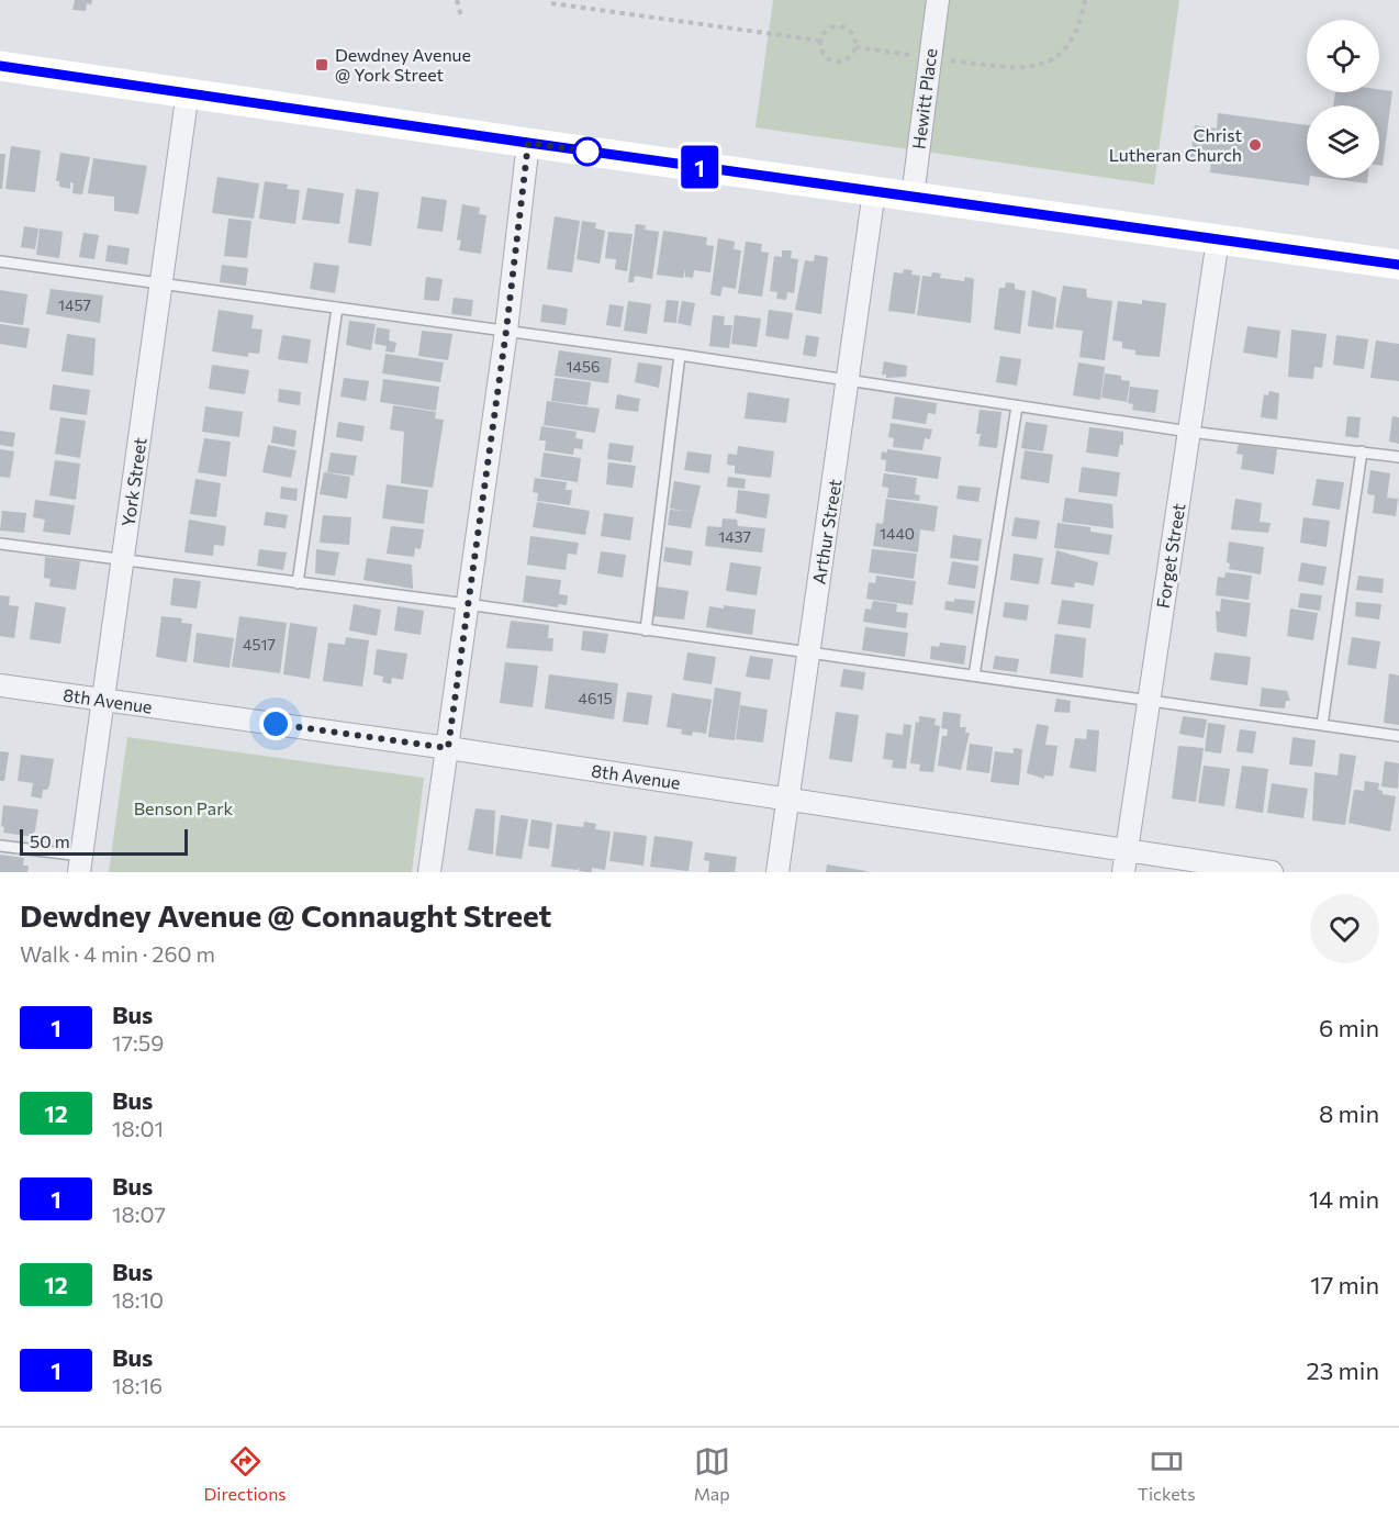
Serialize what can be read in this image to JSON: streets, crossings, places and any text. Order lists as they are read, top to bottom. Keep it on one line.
{"streets":{"street":["Hewitt Place","York Street","Arthur Street","Forget Street","8th Avenue"]},"crossings":[["York Street","8th Avenue"],["Arthur Street","8th Avenue"],["Forget Street","8th Avenue"]],"parks":["Benson Park"],"places":{"transit":["Dewdney Avenue @ York Street"],"other":["Christ Lutheran Church"]},"lines":["bus line 1"],"house_numbers":["1457","1456","1440","1437","4517","4615"],"scale_bar":"50 m","page":{"on_map":"1","scale":"50 m","heading":["Dewdney Avenue @ Connaught Street","Walk · 4 min · 260 m"],"list":[{"mark":"1","name":"Bus","note":"17:59","value":"6 min"},{"mark":"12","name":"Bus","note":"18:01","value":"8 min"},{"mark":"1","name":"Bus","note":"18:07","value":"14 min"},{"mark":"12","name":"Bus","note":"18:10","value":"17 min"},{"mark":"1","name":"Bus","note":"18:16","value":"23 min"}],"tabs":["Directions","Map","Tickets"]}}
